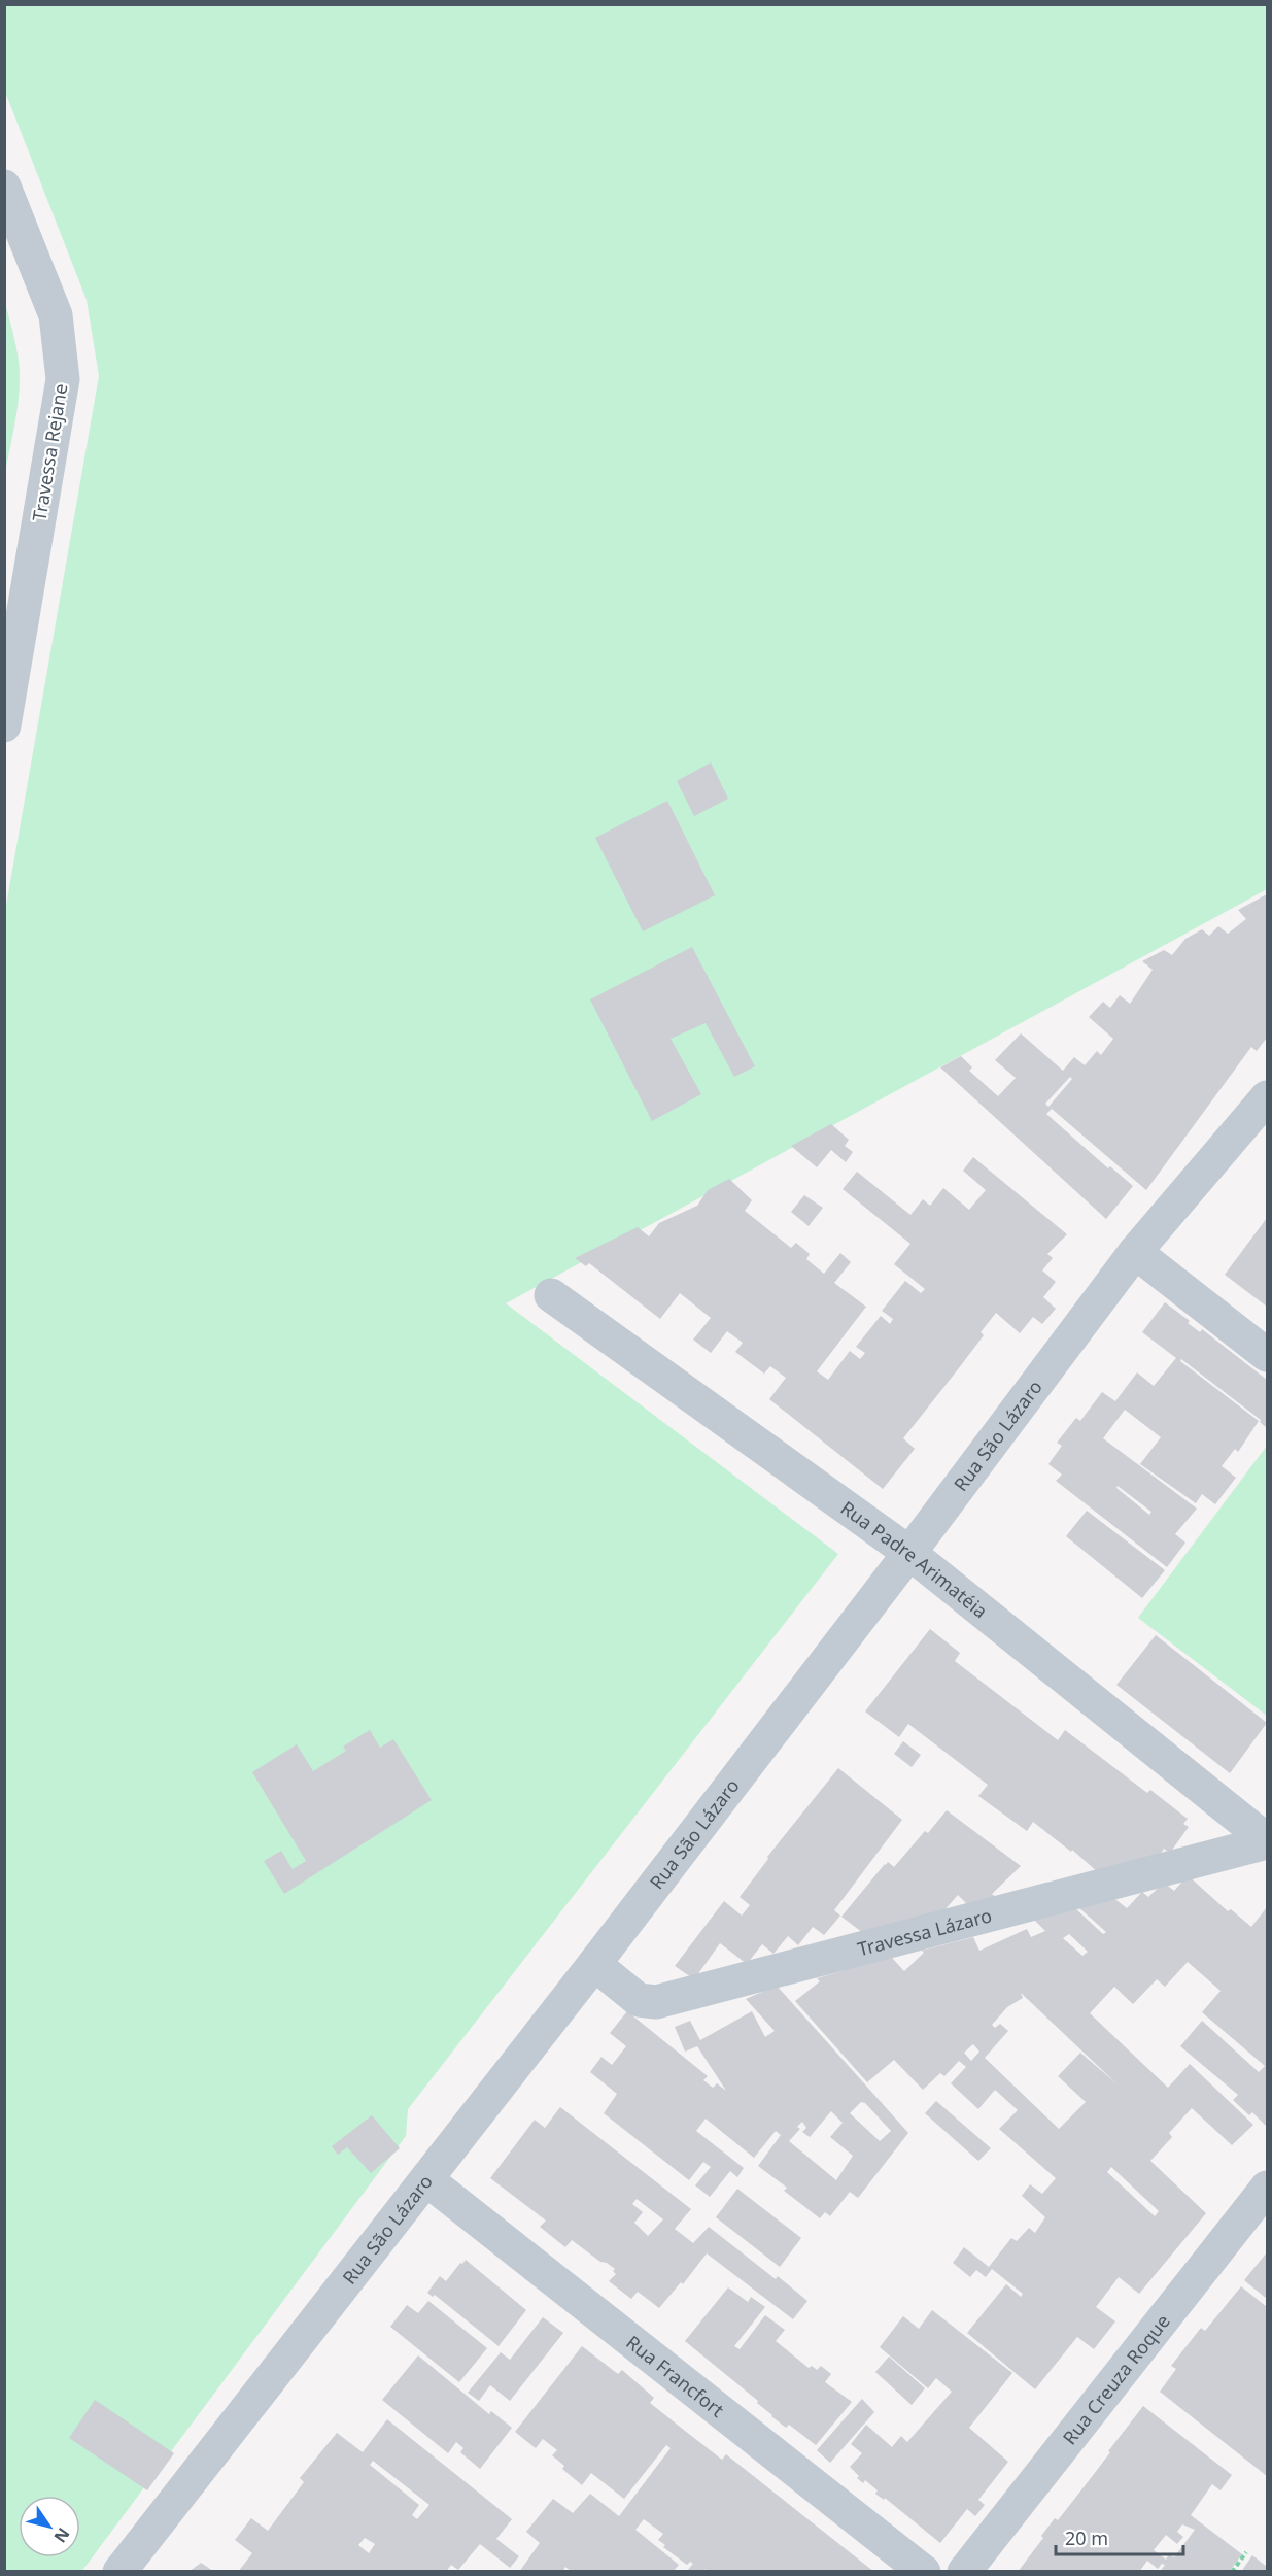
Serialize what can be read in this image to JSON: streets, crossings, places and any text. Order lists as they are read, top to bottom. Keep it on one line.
{"streets":{"street":["Travessa Rejane","Rua São Lázaro","Rua Padre Arimatéia","Travessa Lázaro","Rua Francfort","Rua Creuza Roque"]},"crossings":[["Rua São Lázaro","Rua Padre Arimatéia"],["Rua São Lázaro","Travessa Lázaro"],["Rua São Lázaro","Rua Francfort"],["Rua Padre Arimatéia","Travessa Lázaro"]],"scale_bar":"20 m","north":"bottom right"}
